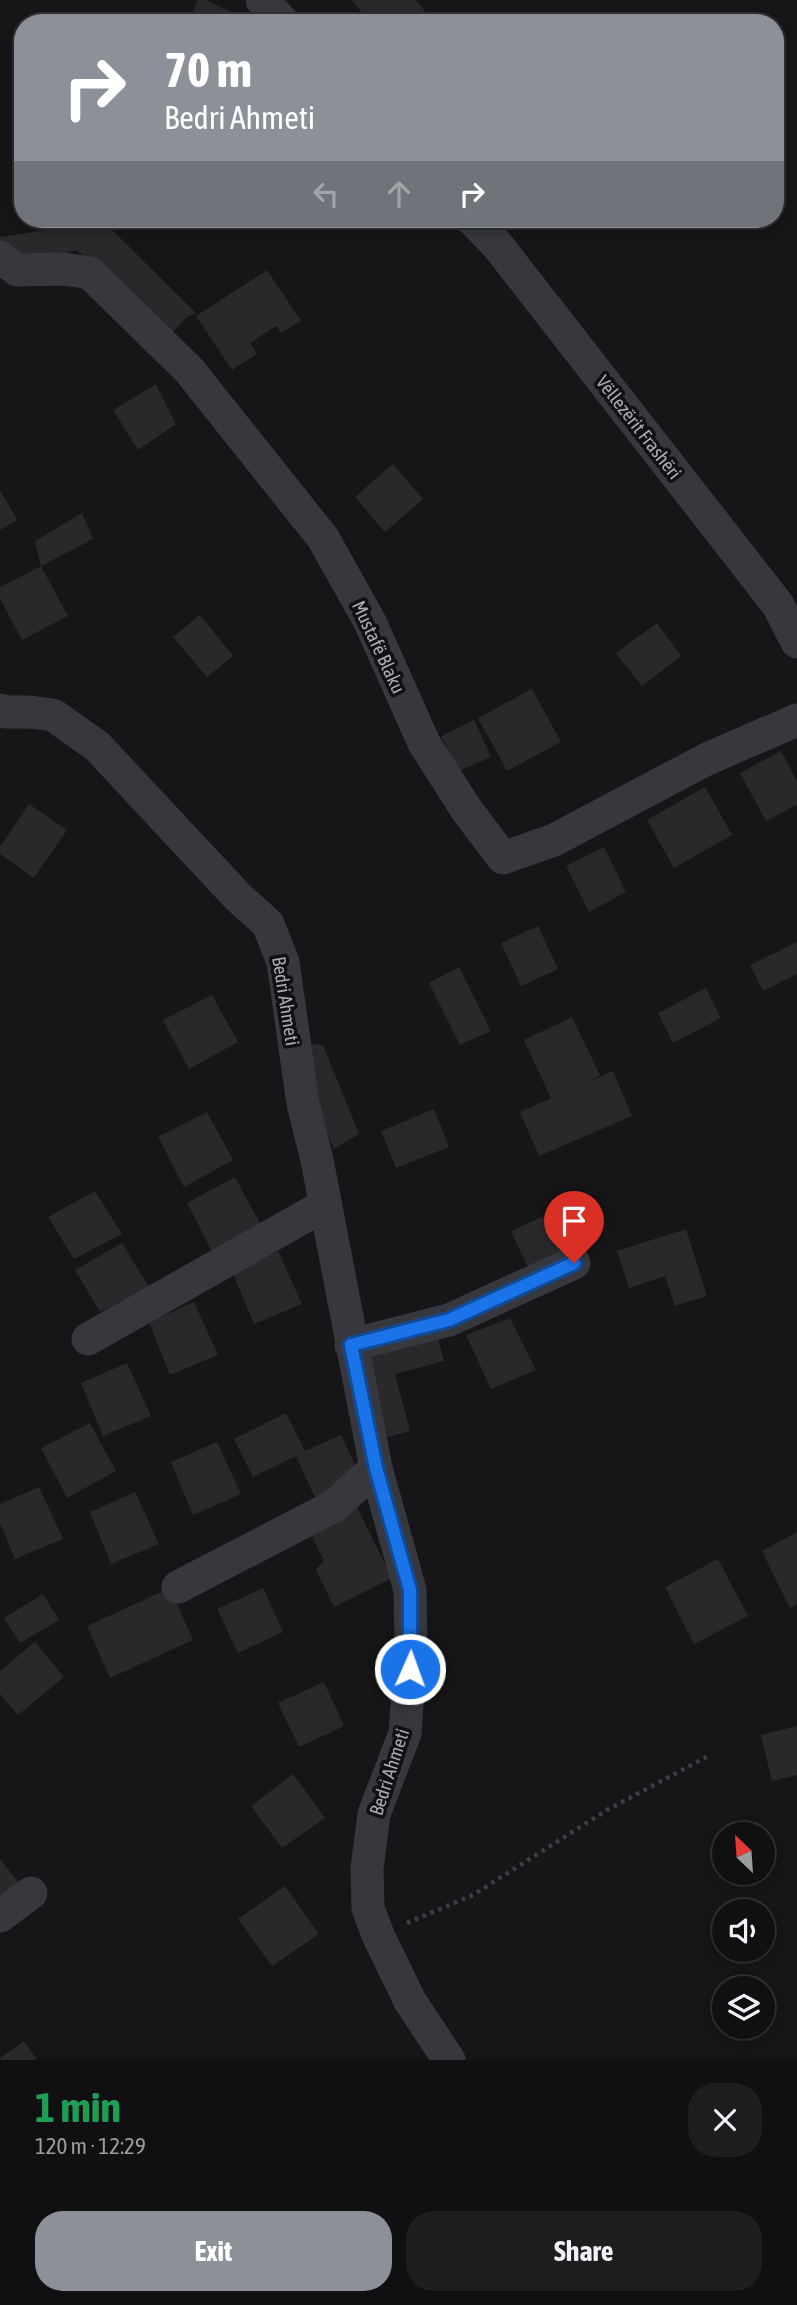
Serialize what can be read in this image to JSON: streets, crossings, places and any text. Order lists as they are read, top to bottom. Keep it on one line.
{"streets":{"street":["Vëllezërit Frashëri","Mustafë Blaku","Bedri Ahmeti"]},"north":"top left","page":{"turn":["70 m","Bedri Ahmeti"],"heading":["1 min","120 m · 12:29"],"buttons":["Exit","Share"]}}
